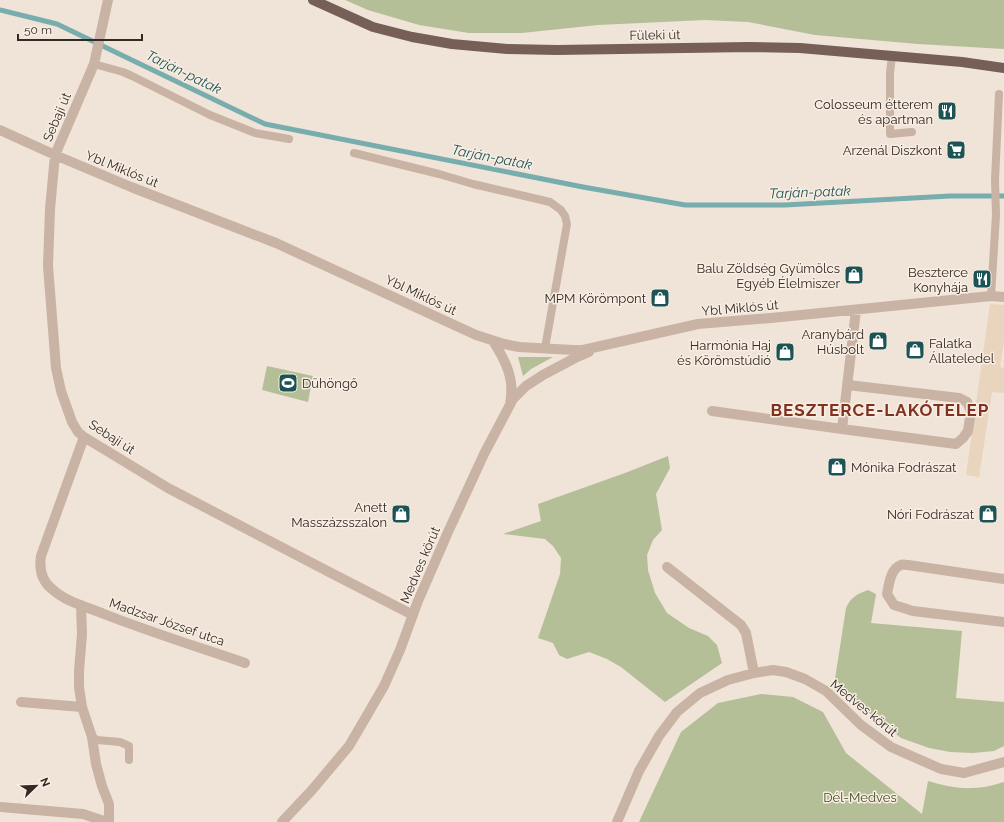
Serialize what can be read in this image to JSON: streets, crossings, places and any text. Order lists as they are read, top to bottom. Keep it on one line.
{"streets":{"main road":["Füleki út"],"street":["Sebaji út","Ybl Miklós út","Medves körút","Madzsar József utca"]},"crossings":[["Sebaji út","Ybl Miklós út"],["Sebaji út","Medves körút"],["Sebaji út","Madzsar József utca"],["Ybl Miklós út","Medves körút"]],"districts":["BESZTERCE-LAKÓTELEP"],"water":["Tarján-patak"],"parks":["Dél-Medves"],"places":{"restaurant":["Colosseum étterem és apartman","Beszterce Konyhája"],"supermarket":["Arzenál Diszkont"],"shop":["Balu Zöldség Gyümölcs Egyéb Élelmiszer","MPM Körömpont","Aranybárd Húsbolt","Falatka Állateledel","Harmónia Haj és Körömstúdió","Mónika Fodrászat","Anett Masszázsszalon","Nóri Fodrászat"],"sports":["Dühöngő"]},"scale_bar":"50 m","north":"top right"}
